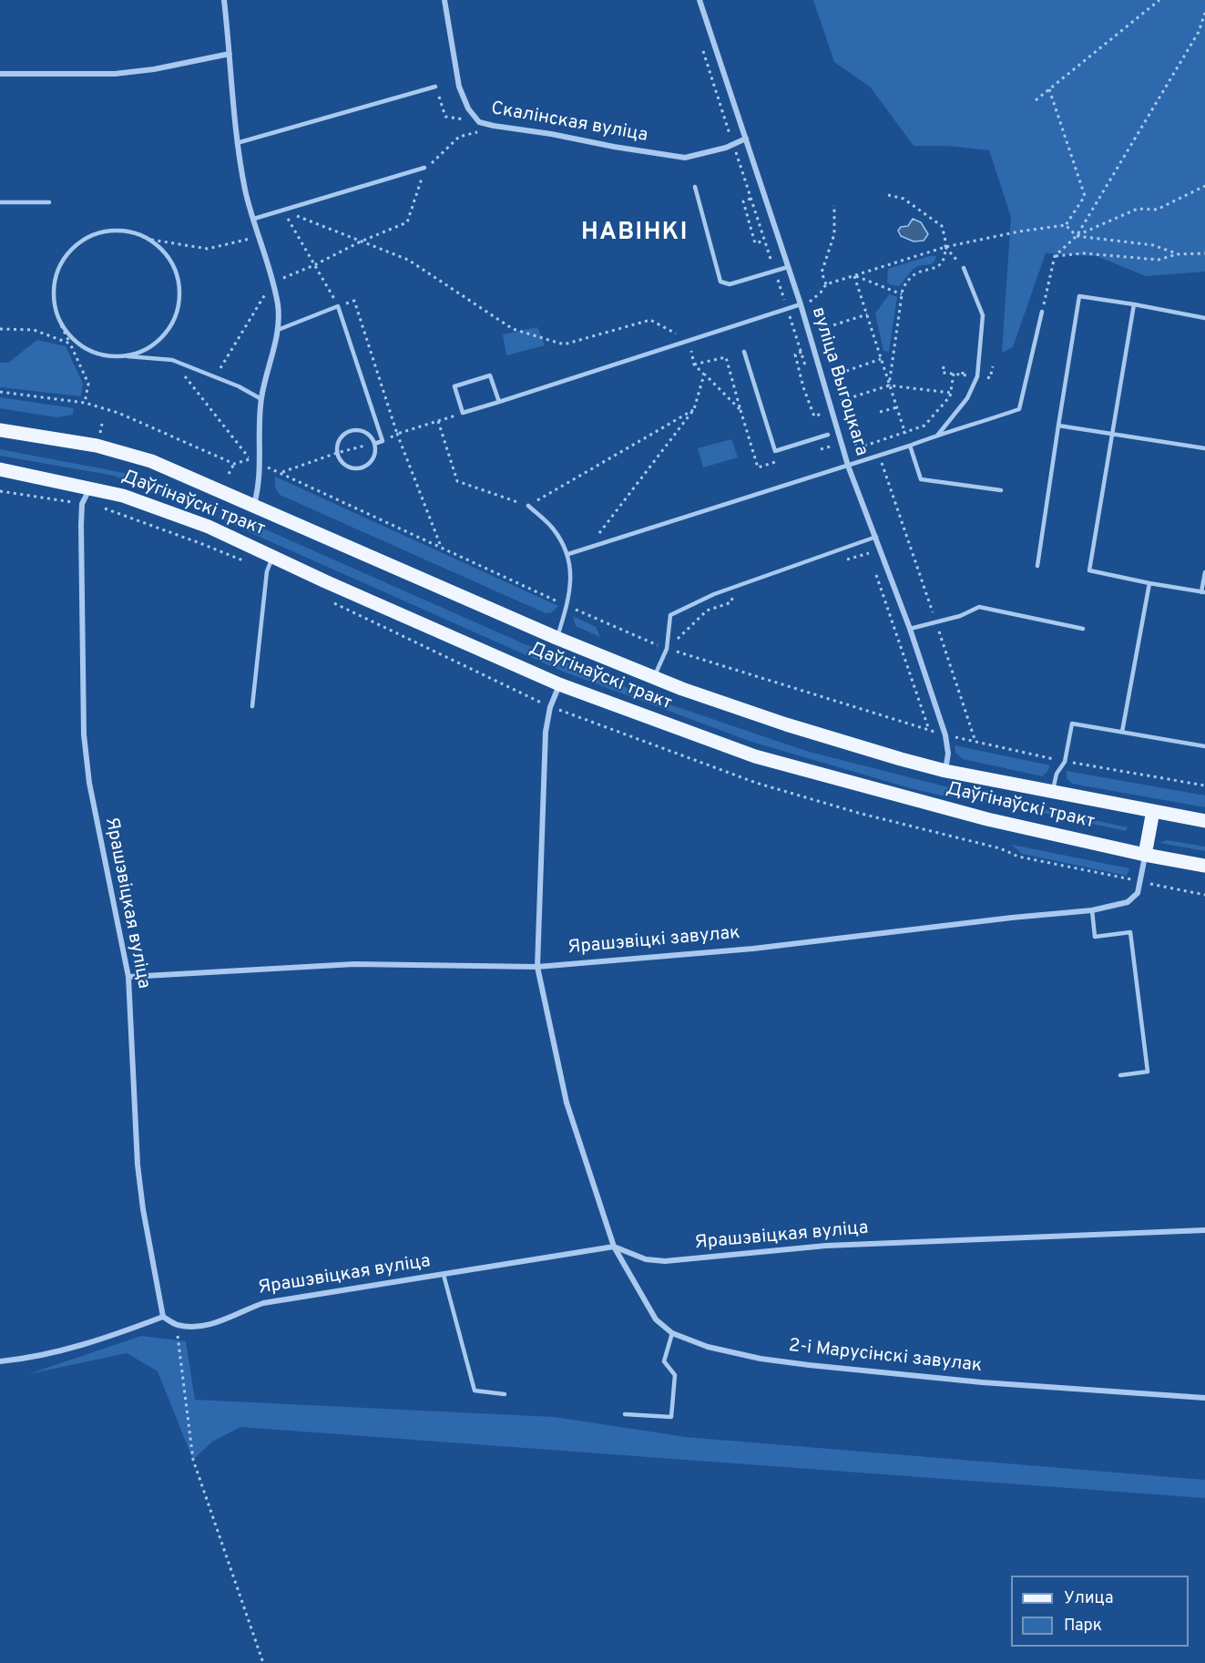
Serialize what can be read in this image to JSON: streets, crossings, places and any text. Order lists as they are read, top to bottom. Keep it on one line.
{"streets":{"main road":["Даўгінаўскі тракт"],"street":["Скалінская вуліца","вуліца Выгоцкага","Ярашэвіцкая вуліца","Ярашэвіцкі завулак","2-і Марусінскі завулак"]},"crossings":[["Скалінская вуліца","вуліца Выгоцкага"],["вуліца Выгоцкага","Даўгінаўскі тракт"],["Даўгінаўскі тракт","Ярашэвіцкая вуліца"],["Даўгінаўскі тракт","Ярашэвіцкі завулак"],["Даўгінаўскі тракт","2-і Марусінскі завулак"],["Ярашэвіцкая вуліца","Ярашэвіцкі завулак"],["Ярашэвіцкая вуліца","2-і Марусінскі завулак"],["Ярашэвіцкі завулак","2-і Марусінскі завулак"]],"districts":["НАВІНКІ"],"legend":["Улица","Парк"]}
